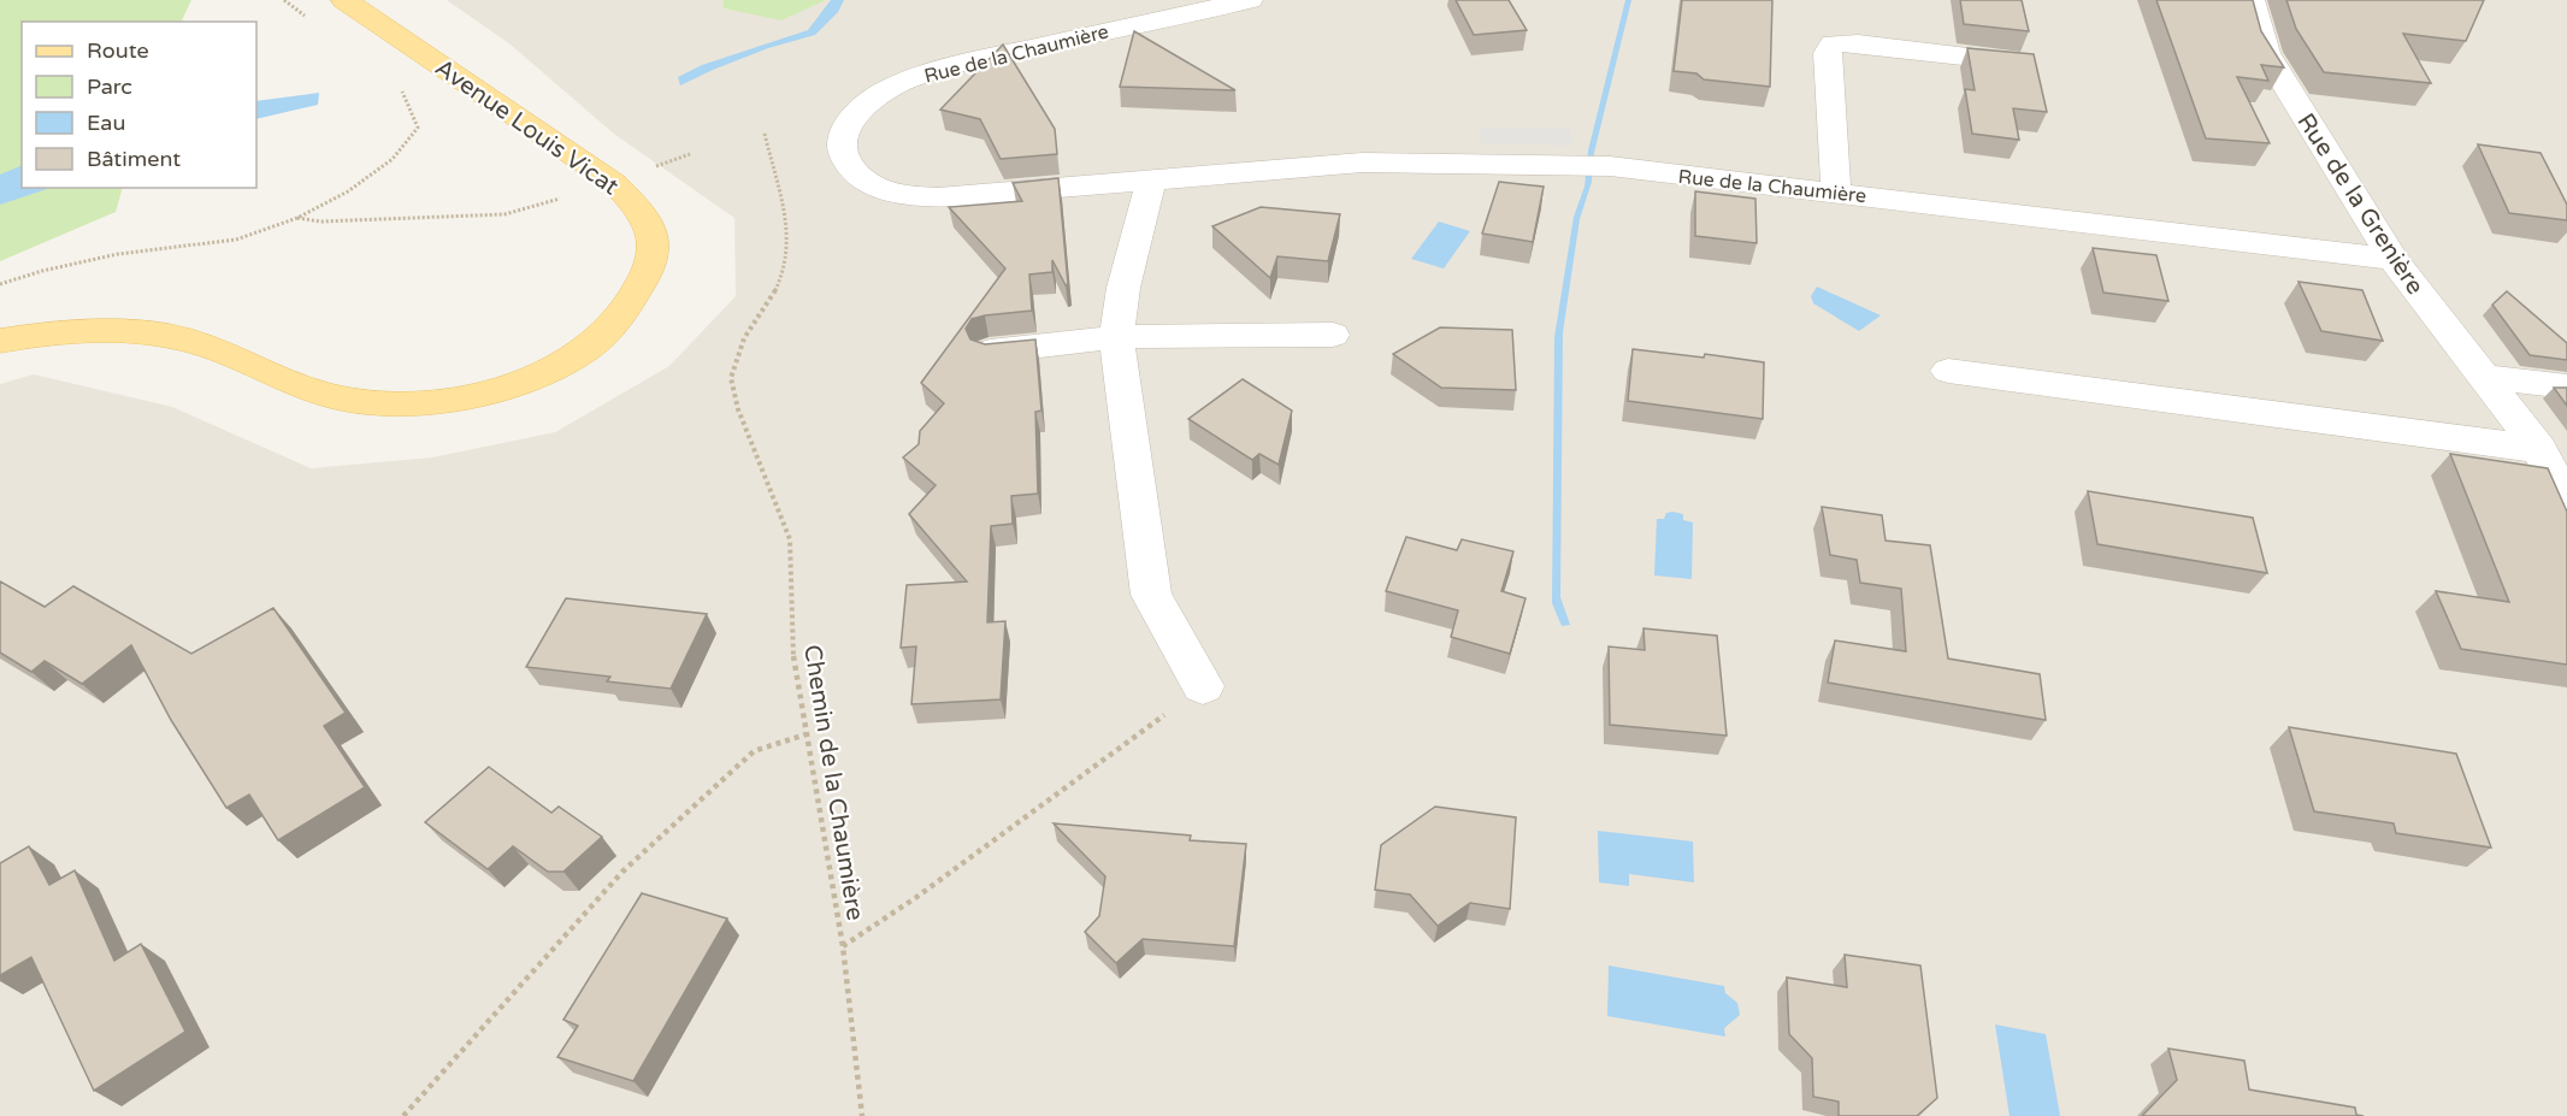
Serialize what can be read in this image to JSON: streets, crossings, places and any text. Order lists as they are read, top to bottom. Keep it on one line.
{"streets":{"main road":["Avenue Louis Vicat"],"street":["Rue de la Chaumière","Rue de la Grenière"],"path":["Chemin de la Chaumière"]},"crossings":[["Rue de la Chaumière","Rue de la Grenière"]],"legend":["Route","Parc","Eau","Bâtiment"]}
